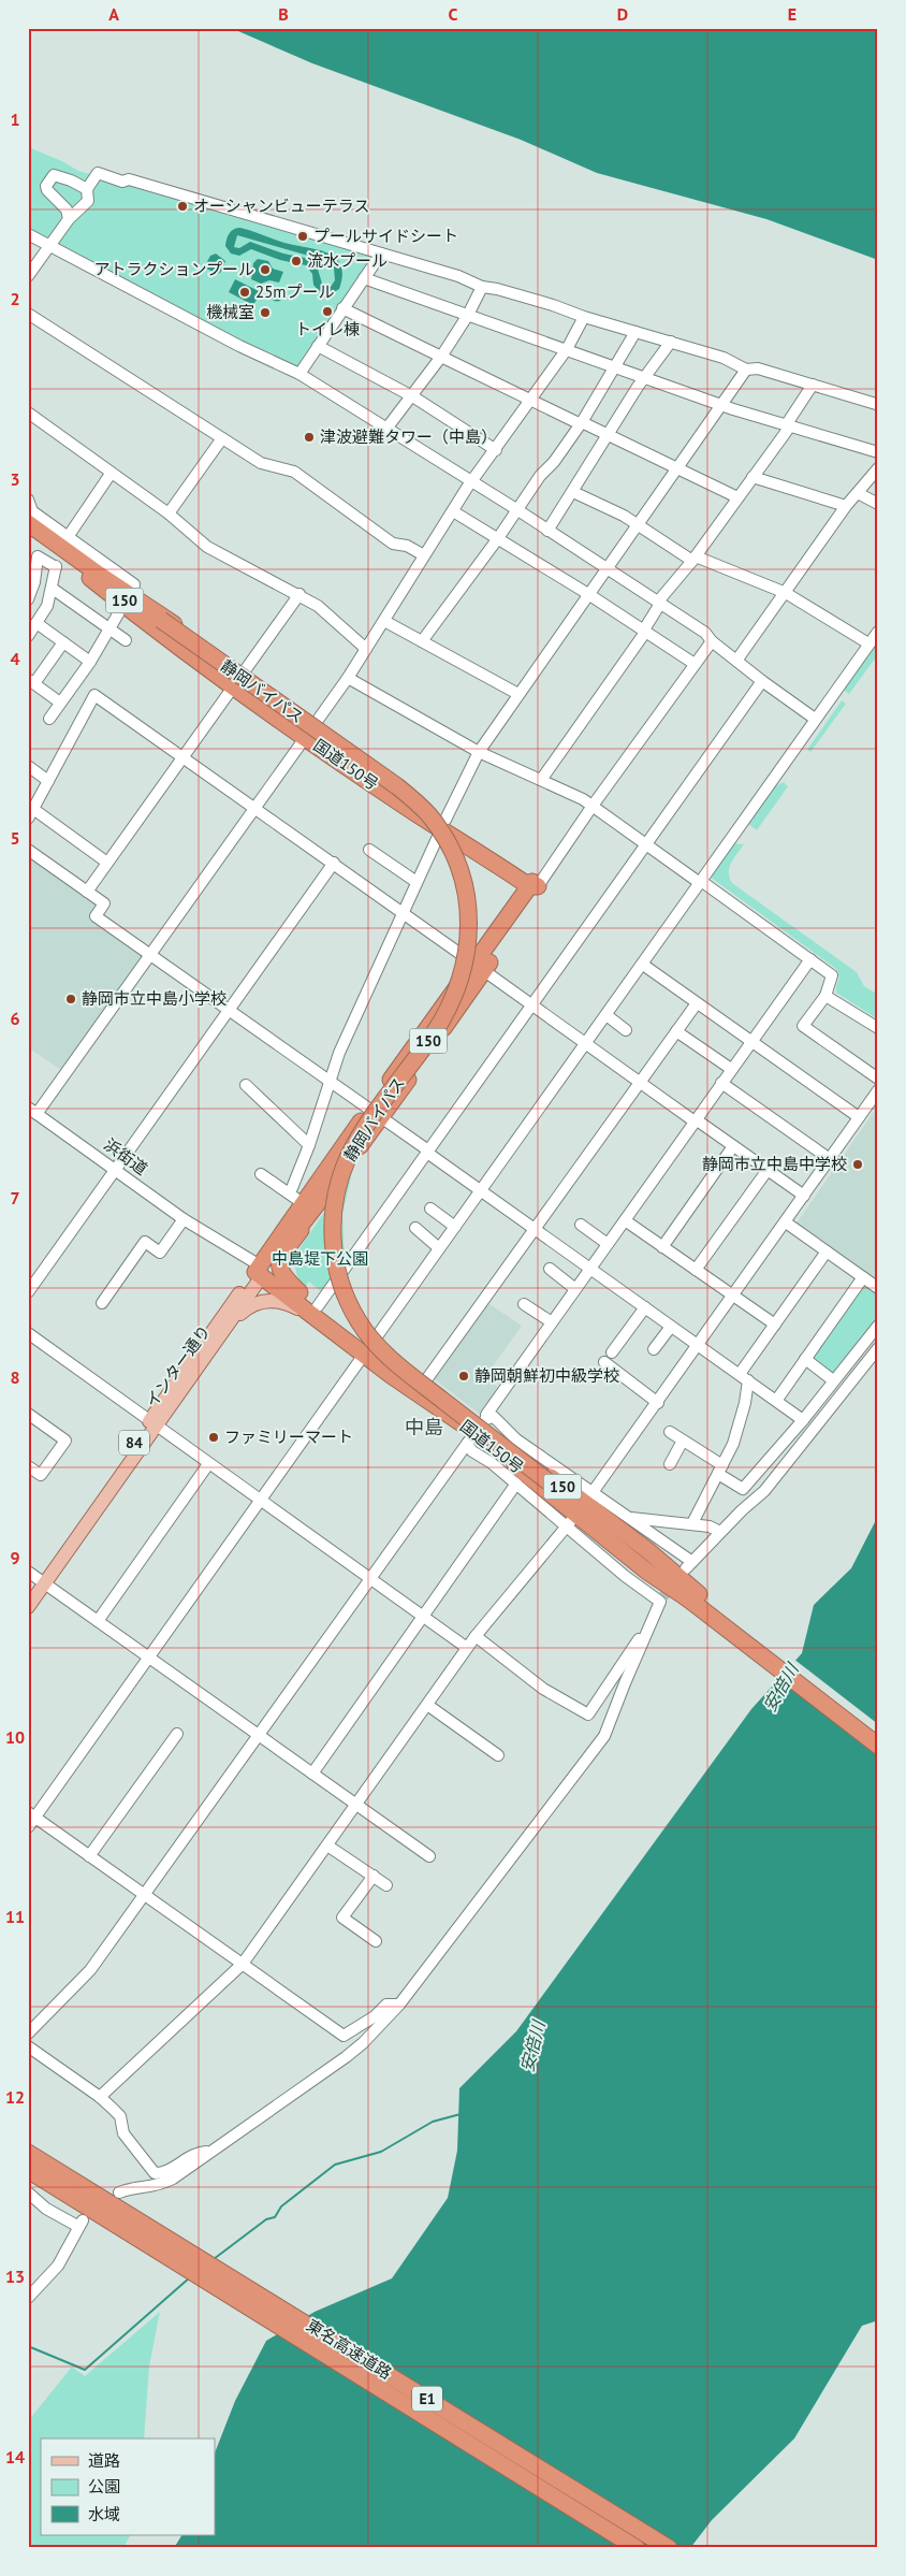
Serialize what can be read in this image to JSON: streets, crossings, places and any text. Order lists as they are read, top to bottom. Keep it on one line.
{"streets":{"highway":["150","静岡バイパス","国道150号","東名高速道路","E1"],"main road":["インター通り","84"],"street":["浜街道"]},"crossings":[["静岡バイパス","国道150号"],["国道150号","浜街道"],["国道150号","インター通り"],["浜街道","インター通り"]],"districts":["中島"],"water":["安倍川"],"parks":["中島堤下公園"],"places":["オーシャンビューテラス","プールサイドシート","流水プール","アトラクションプール","25mプール","トイレ棟","機械室","津波避難タワー（中島）","静岡市立中島小学校","静岡市立中島中学校","静岡朝鮮初中級学校","ファミリーマート"],"legend":["道路","公園","水域"],"grid":{"columns":["A","B","C","D","E"],"rows":["1","2","3","4","5","6","7","8","9","10","11","12","13","14"]}}
